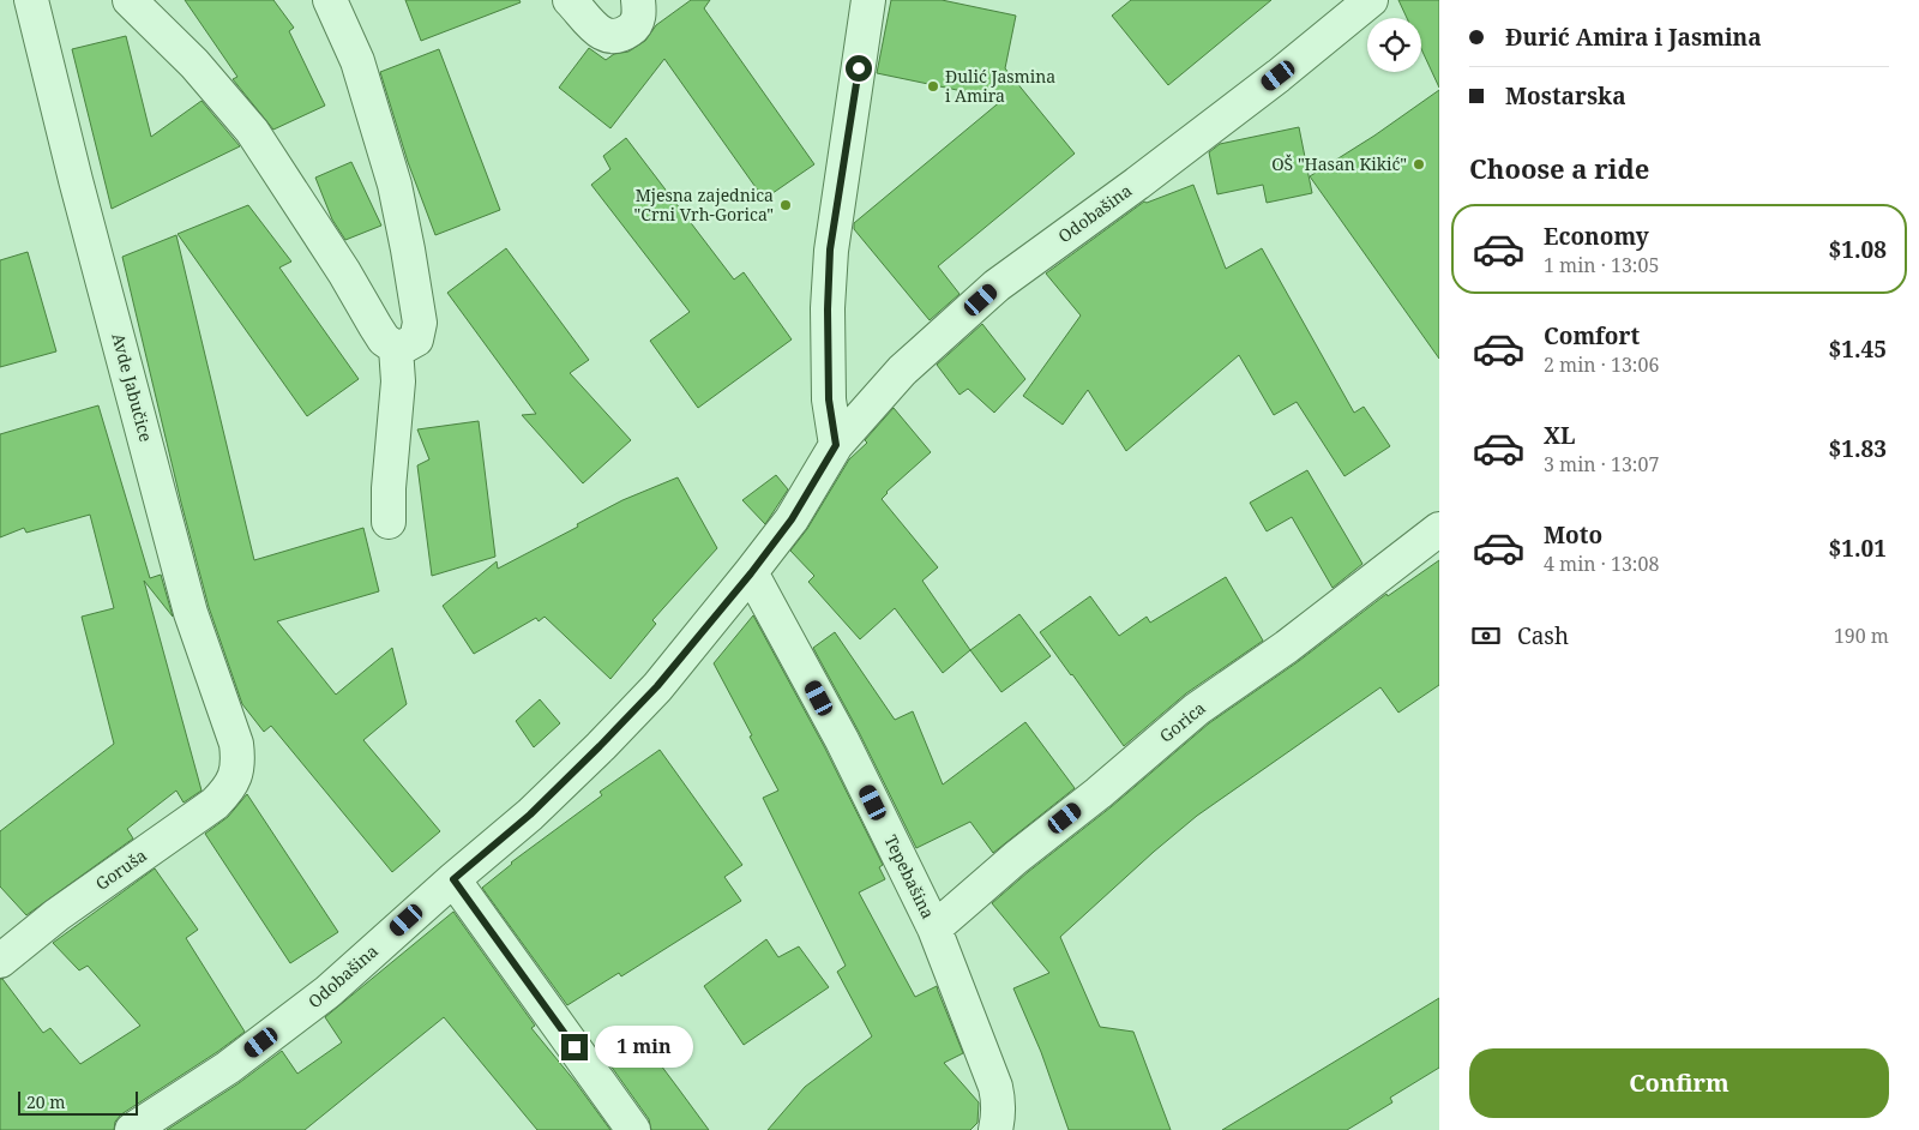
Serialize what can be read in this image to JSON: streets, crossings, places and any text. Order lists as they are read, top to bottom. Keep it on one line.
{"streets":{"street":["Odobašina","Avde Jabučice","Gorica","Goruša","Tepebašina"]},"crossings":[["Odobašina","Tepebašina"],["Avde Jabučice","Goruša"],["Gorica","Tepebašina"]],"places":["Đulić Jasmina i Amira","OŠ \"Hasan Kikić\"","Mjesna zajednica \"Crni Vrh-Gorica\""],"scale_bar":"20 m","page":{"banner":["Đurić Amira i Jasmina","Mostarska"],"heading":"Choose a ride","list":[{"name":"Economy","note":"1 min · 13:05","value":"$1.08"},{"name":"Comfort","note":"2 min · 13:06","value":"$1.45"},{"name":"XL","note":"3 min · 13:07","value":"$1.83"},{"name":"Moto","note":"4 min · 13:08","value":"$1.01"}],"pay":["Cash","190 m"],"bubble":"1 min","buttons":"Confirm","scale":"20 m"}}
